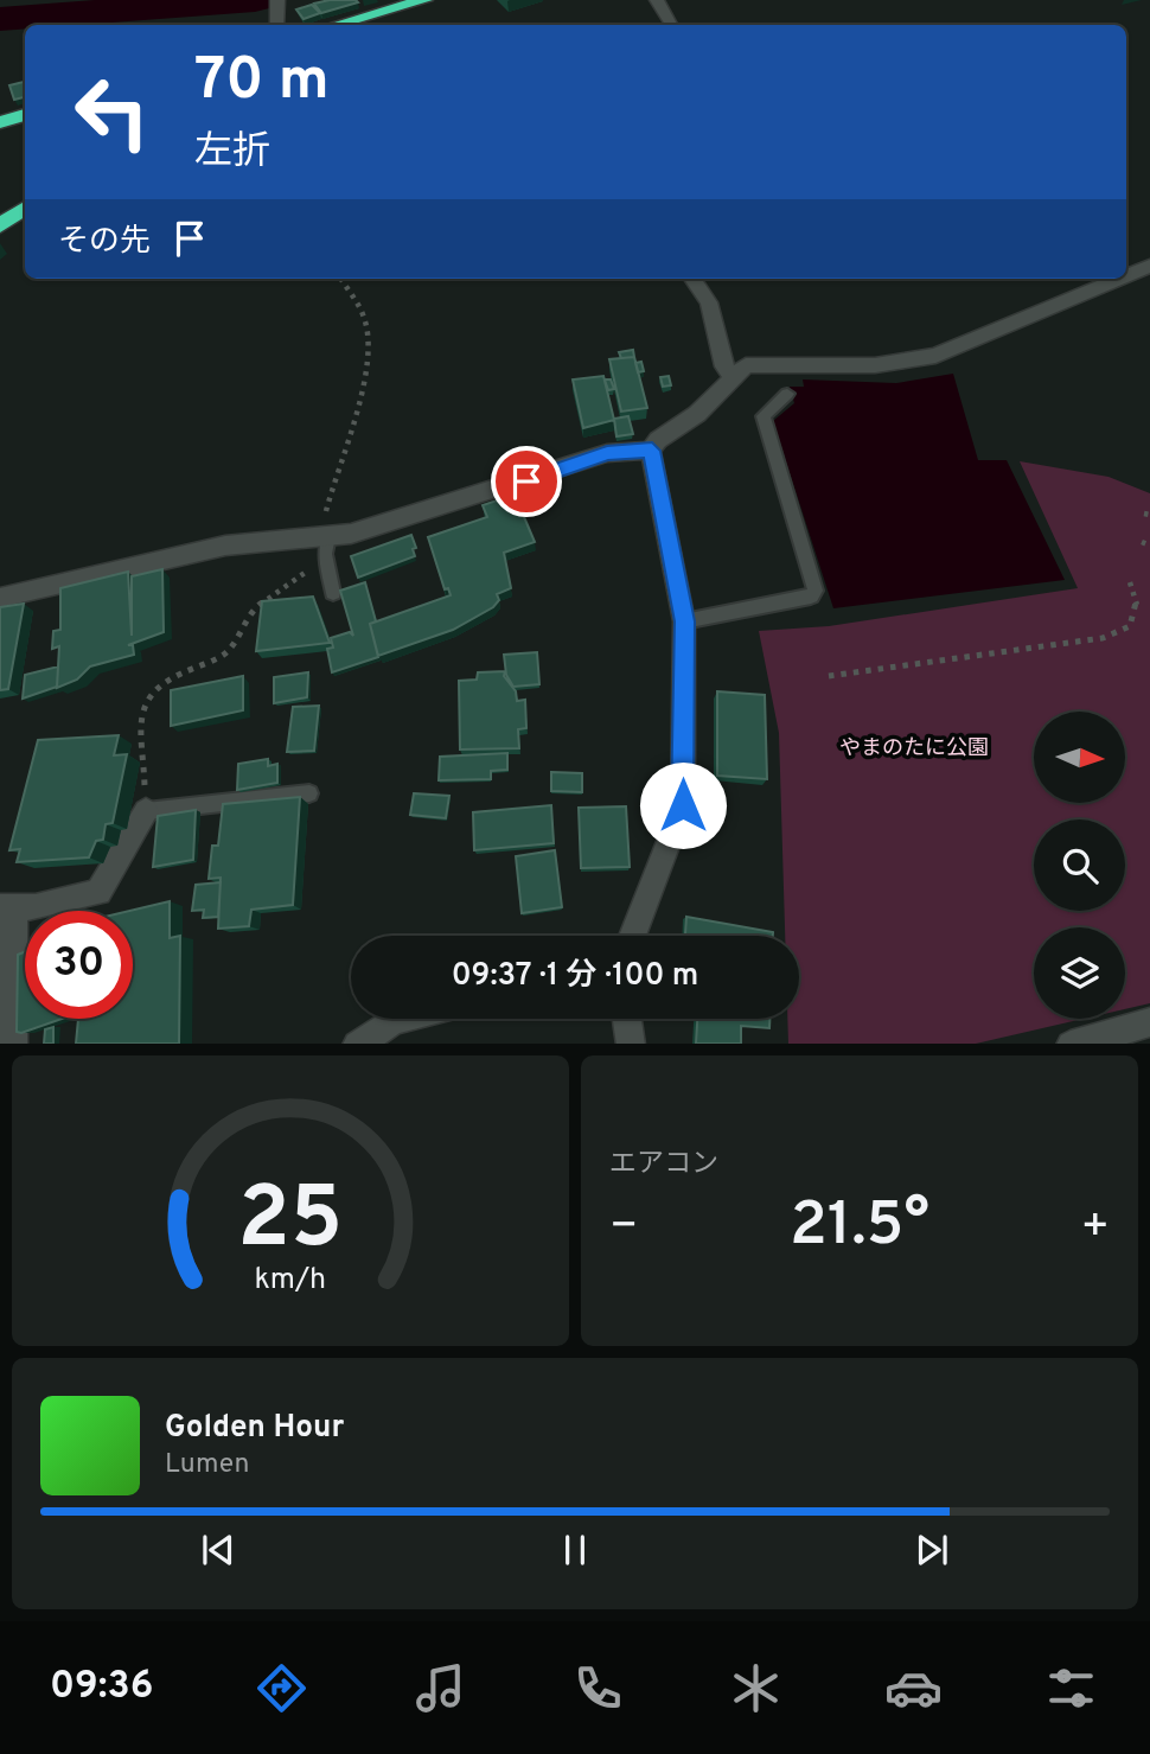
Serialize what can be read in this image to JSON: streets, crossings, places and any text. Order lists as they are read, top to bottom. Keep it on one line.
{"parks":["やまのたに公園"],"north":"right","page":{"turn":["70 m","左折"],"then":"その先","limit":"30","trip":"09:37 · 1 分 · 100 m","tile":"エアコン","heat":["−","21.5°","+"],"song":["Golden Hour","Lumen"],"tabs":"09:36","gauge":["25","km/h"]}}
